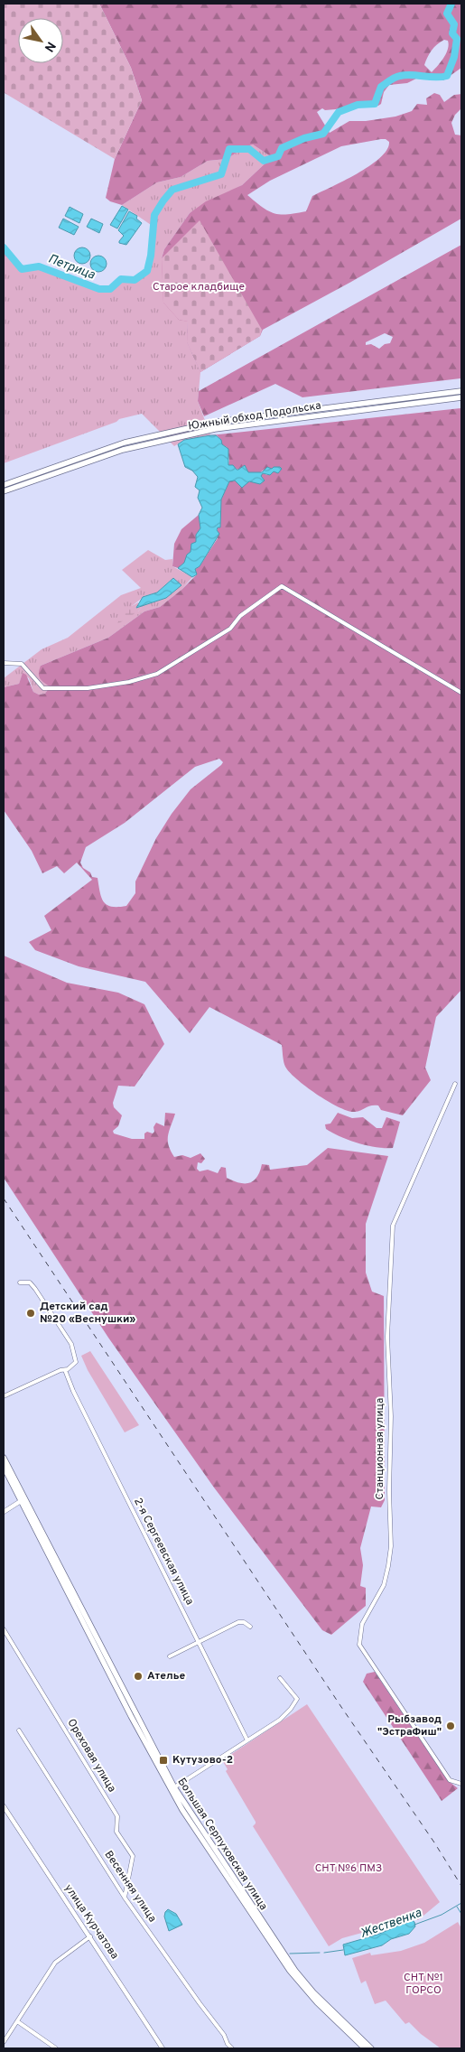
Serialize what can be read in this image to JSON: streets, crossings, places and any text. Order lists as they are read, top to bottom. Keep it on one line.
{"streets":{"main road":["Южный обход Подольска","Большая Серпуховская улица"],"street":["Станционная улица","2-я Сергеевская улица","Ореховая улица","Весенняя улица","улица Курчатова"]},"crossings":[["Ореховая улица","Весенняя улица"]],"water":["Петрица","Жественка"],"parks":["Старое кладбище","СНТ №6 ПМЗ","СНТ №1 ГОРСО"],"places":{"other":["Детский сад №20 «Веснушки»","Ателье","Рыбзавод \"ЭстраФиш\""],"transit":["Кутузово-2"]},"north":"bottom right"}
